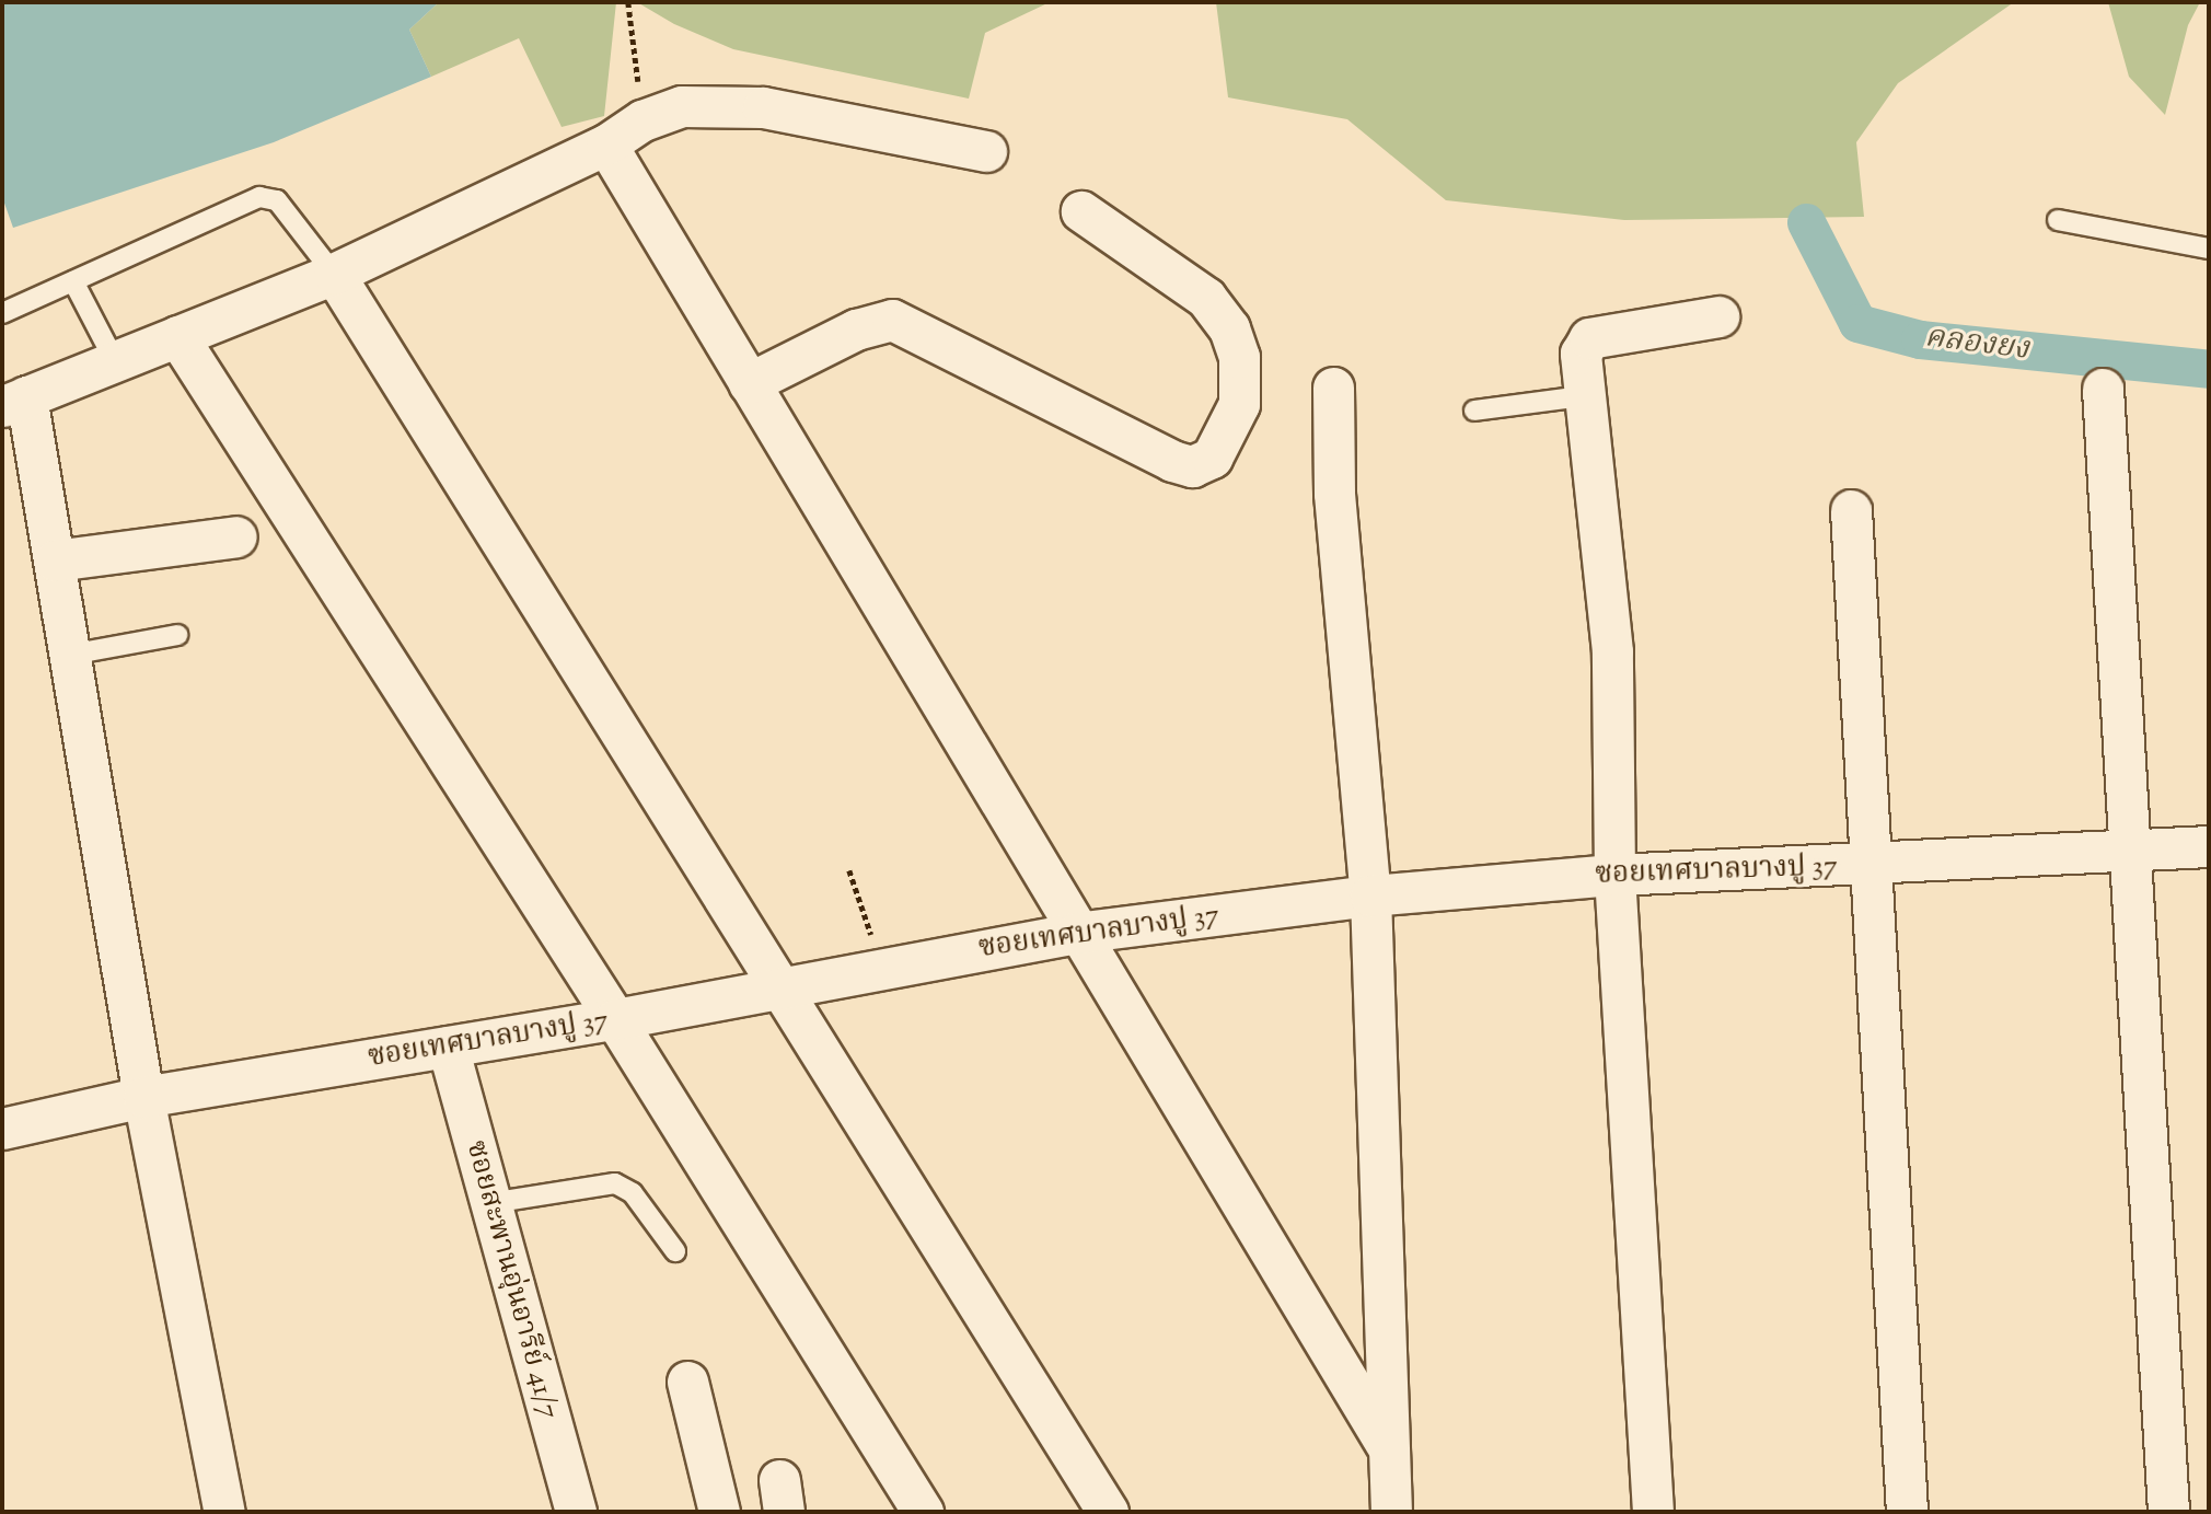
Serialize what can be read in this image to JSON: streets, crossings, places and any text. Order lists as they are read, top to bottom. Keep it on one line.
{"streets":{"street":["ซอยเทศบาลบางปู 37","ซอยสะพานอุ่นอารีย์ 41/7"]},"crossings":[["ซอยเทศบาลบางปู 37","ซอยสะพานอุ่นอารีย์ 41/7"]],"water":["คลองยง"]}
